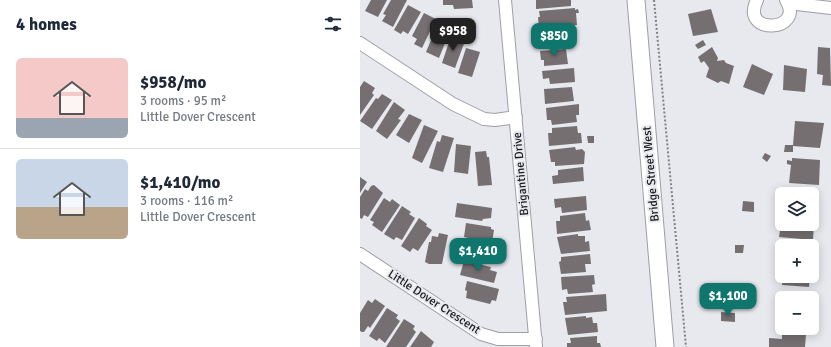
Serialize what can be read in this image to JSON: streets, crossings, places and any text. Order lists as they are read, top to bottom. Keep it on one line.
{"streets":{"main road":["Bridge Street West"],"street":["Brigantine Drive","Little Dover Crescent"]},"crossings":[["Brigantine Drive","Little Dover Crescent"]],"page":{"heading":"4 homes","price":["$958","$850","$1,410","$1,100"],"list":[{"name":"$958/mo","note":"3 rooms · 95 m² · Little Dover Crescent"},{"name":"$1,410/mo","note":"3 rooms · 116 m² · Little Dover Crescent"}],"map_buttons":["+","−"]}}
